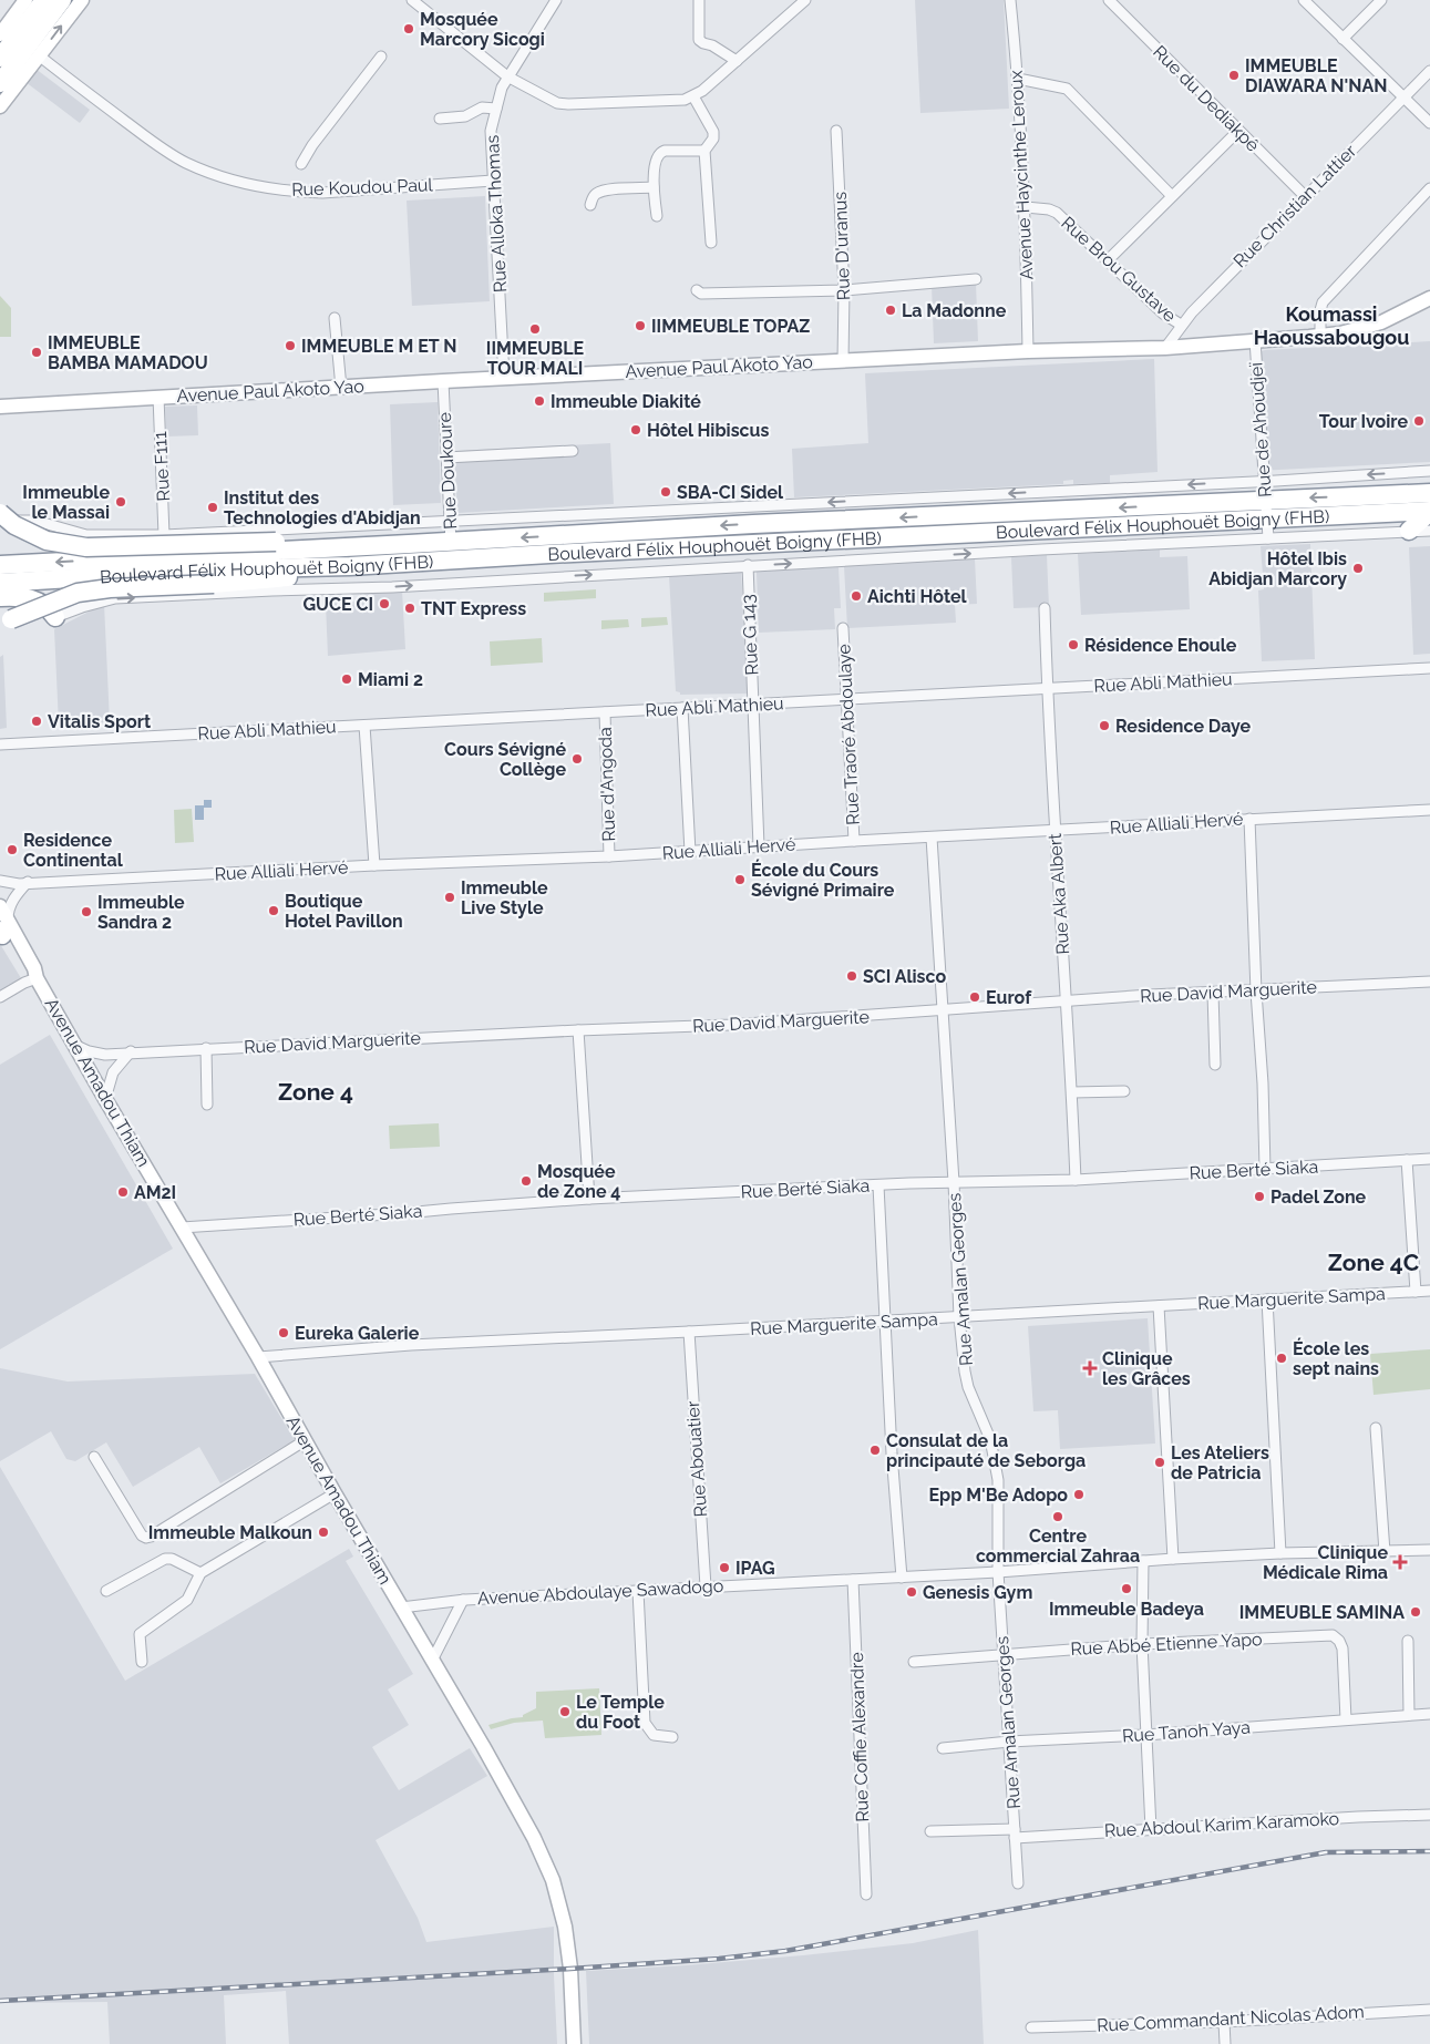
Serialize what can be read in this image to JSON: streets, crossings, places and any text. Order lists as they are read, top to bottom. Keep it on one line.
{"streets":{"highway":["Boulevard Félix Houphouët Boigny (FHB)"],"street":["Rue du Dediakpê","Avenue Haycinthe Leroux","Rue Koudou Paul","Rue Christian Lattier","Rue Alloka Thomas","Rue D'uranus","Rue Brou Gustave","Avenue Paul Akoto Yao","Rue de Ahoudjeï","Rue F111","Rue Doukoure","Rue G 143","Rue Abli Mathieu","Rue Traoré Abdoulaye","Rue d'Angoda","Rue Alliali Hervé","Rue Aka Albert","Rue David Marguerite","Avenue Amadou Thiam","Rue Berté Siaka","Rue Amalan Georges","Rue Marguerite Sampa","Rue Abouatier","Avenue Abdoulaye Sawadogo","Rue Abbé Etienne Yapo","Rue Tanoh Yaya","Rue Coffie Alexandre","Rue Abdoul Karim Karamoko","Rue Commandant Nicolas Adom"]},"crossings":[["Rue du Dediakpê","Rue Christian Lattier"],["Avenue Haycinthe Leroux","Rue Brou Gustave"],["Avenue Haycinthe Leroux","Avenue Paul Akoto Yao"],["Rue Koudou Paul","Rue Alloka Thomas"],["Rue Christian Lattier","Rue Brou Gustave"],["Rue Christian Lattier","Avenue Paul Akoto Yao"],["Rue Alloka Thomas","Avenue Paul Akoto Yao"],["Rue D'uranus","Avenue Paul Akoto Yao"],["Avenue Paul Akoto Yao","Rue de Ahoudjeï"],["Avenue Paul Akoto Yao","Rue F111"],["Avenue Paul Akoto Yao","Rue Doukoure"],["Rue de Ahoudjeï","Boulevard Félix Houphouët Boigny (FHB)"],["Rue Doukoure","Boulevard Félix Houphouët Boigny (FHB)"],["Rue G 143","Rue Abli Mathieu"],["Rue G 143","Rue Alliali Hervé"],["Rue Abli Mathieu","Rue Traoré Abdoulaye"],["Rue Abli Mathieu","Rue d'Angoda"],["Rue Abli Mathieu","Rue Aka Albert"],["Rue Traoré Abdoulaye","Rue Alliali Hervé"],["Rue d'Angoda","Rue Alliali Hervé"],["Rue Alliali Hervé","Rue Aka Albert"],["Rue Alliali Hervé","Rue Amalan Georges"],["Rue Aka Albert","Rue David Marguerite"],["Rue Aka Albert","Rue Berté Siaka"],["Rue David Marguerite","Avenue Amadou Thiam"],["Rue David Marguerite","Rue Amalan Georges"],["Avenue Amadou Thiam","Rue Berté Siaka"],["Avenue Amadou Thiam","Rue Marguerite Sampa"],["Avenue Amadou Thiam","Avenue Abdoulaye Sawadogo"],["Rue Berté Siaka","Rue Amalan Georges"],["Rue Amalan Georges","Rue Marguerite Sampa"],["Rue Amalan Georges","Avenue Abdoulaye Sawadogo"],["Rue Amalan Georges","Rue Abbé Etienne Yapo"],["Rue Amalan Georges","Rue Tanoh Yaya"],["Rue Amalan Georges","Rue Abdoul Karim Karamoko"],["Rue Marguerite Sampa","Rue Abouatier"],["Rue Abouatier","Avenue Abdoulaye Sawadogo"],["Avenue Abdoulaye Sawadogo","Rue Coffie Alexandre"],["Rue Abbé Etienne Yapo","Rue Tanoh Yaya"]],"districts":["Koumassi Haoussabougou","Zone 4","Zone 4C"],"places":{"other":["Mosquée Marcory Sicogi","IMMEUBLE DIAWARA N'NAN","La Madonne","IIMMEUBLE TOPAZ","IIMMEUBLE TOUR MALI","IMMEUBLE M ET N","IMMEUBLE BAMBA MAMADOU","Immeuble Diakité","Tour Ivoire","Hôtel Hibiscus","SBA-CI Sidel","Immeuble le Massai","Institut des Technologies d'Abidjan","Hôtel Ibis Abidjan Marcory","Aichti Hôtel","GUCE CI","TNT Express","Résidence Ehoule","Miami 2","Vitalis Sport","Residence Daye","Cours Sévigné Collège","Residence Continental","École du Cours Sévigné Primaire","Immeuble Live Style","Boutique Hotel Pavillon","Immeuble Sandra 2","SCI Alisco","Eurof","Mosquée de Zone 4","AM2I","Padel Zone","Eureka Galerie","École les sept nains","Consulat de la principauté de Seborga","Les Ateliers de Patricia","Epp M'Be Adopo","Centre commercial Zahraa","Immeuble Malkoun","IPAG","Immeuble Badeya","Genesis Gym","IMMEUBLE SAMINA","Le Temple du Foot"],"health":["Clinique les Grâces","Clinique Médicale Rima"]}}
